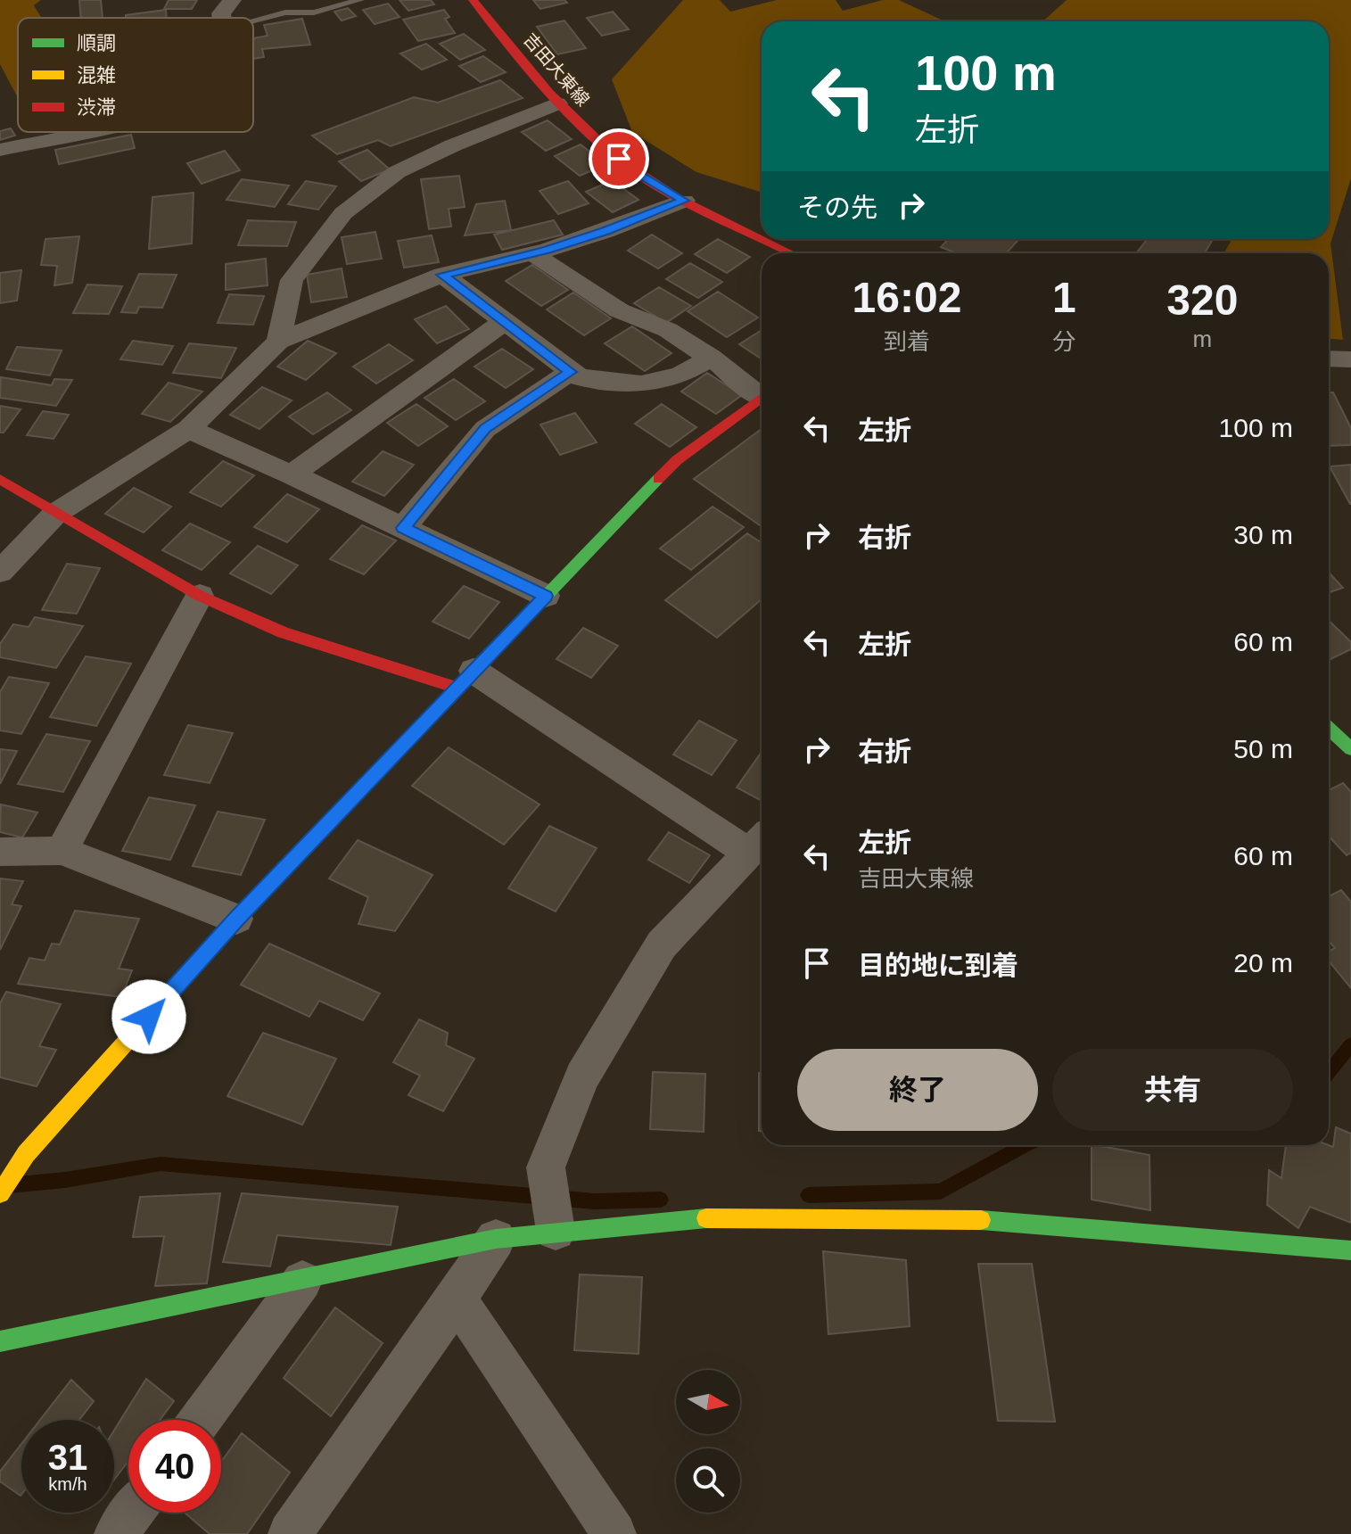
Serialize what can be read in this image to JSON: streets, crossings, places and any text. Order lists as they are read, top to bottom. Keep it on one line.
{"streets":{"street":["吉田大東線"]},"legend":["順調","混雑","渋滞"],"north":"right","page":{"turn":["100 m","左折"],"then":"その先","eta":["16:02","到着","1","分","320","m"],"list":[{"name":"左折","value":"100 m"},{"name":"右折","value":"30 m"},{"name":"左折","value":"60 m"},{"name":"右折","value":"50 m"},{"name":"左折","note":"吉田大東線","value":"60 m"},{"name":"目的地に到着","value":"20 m"}],"buttons":["終了","共有"],"speed":"31 km/h","limit":"40"}}
